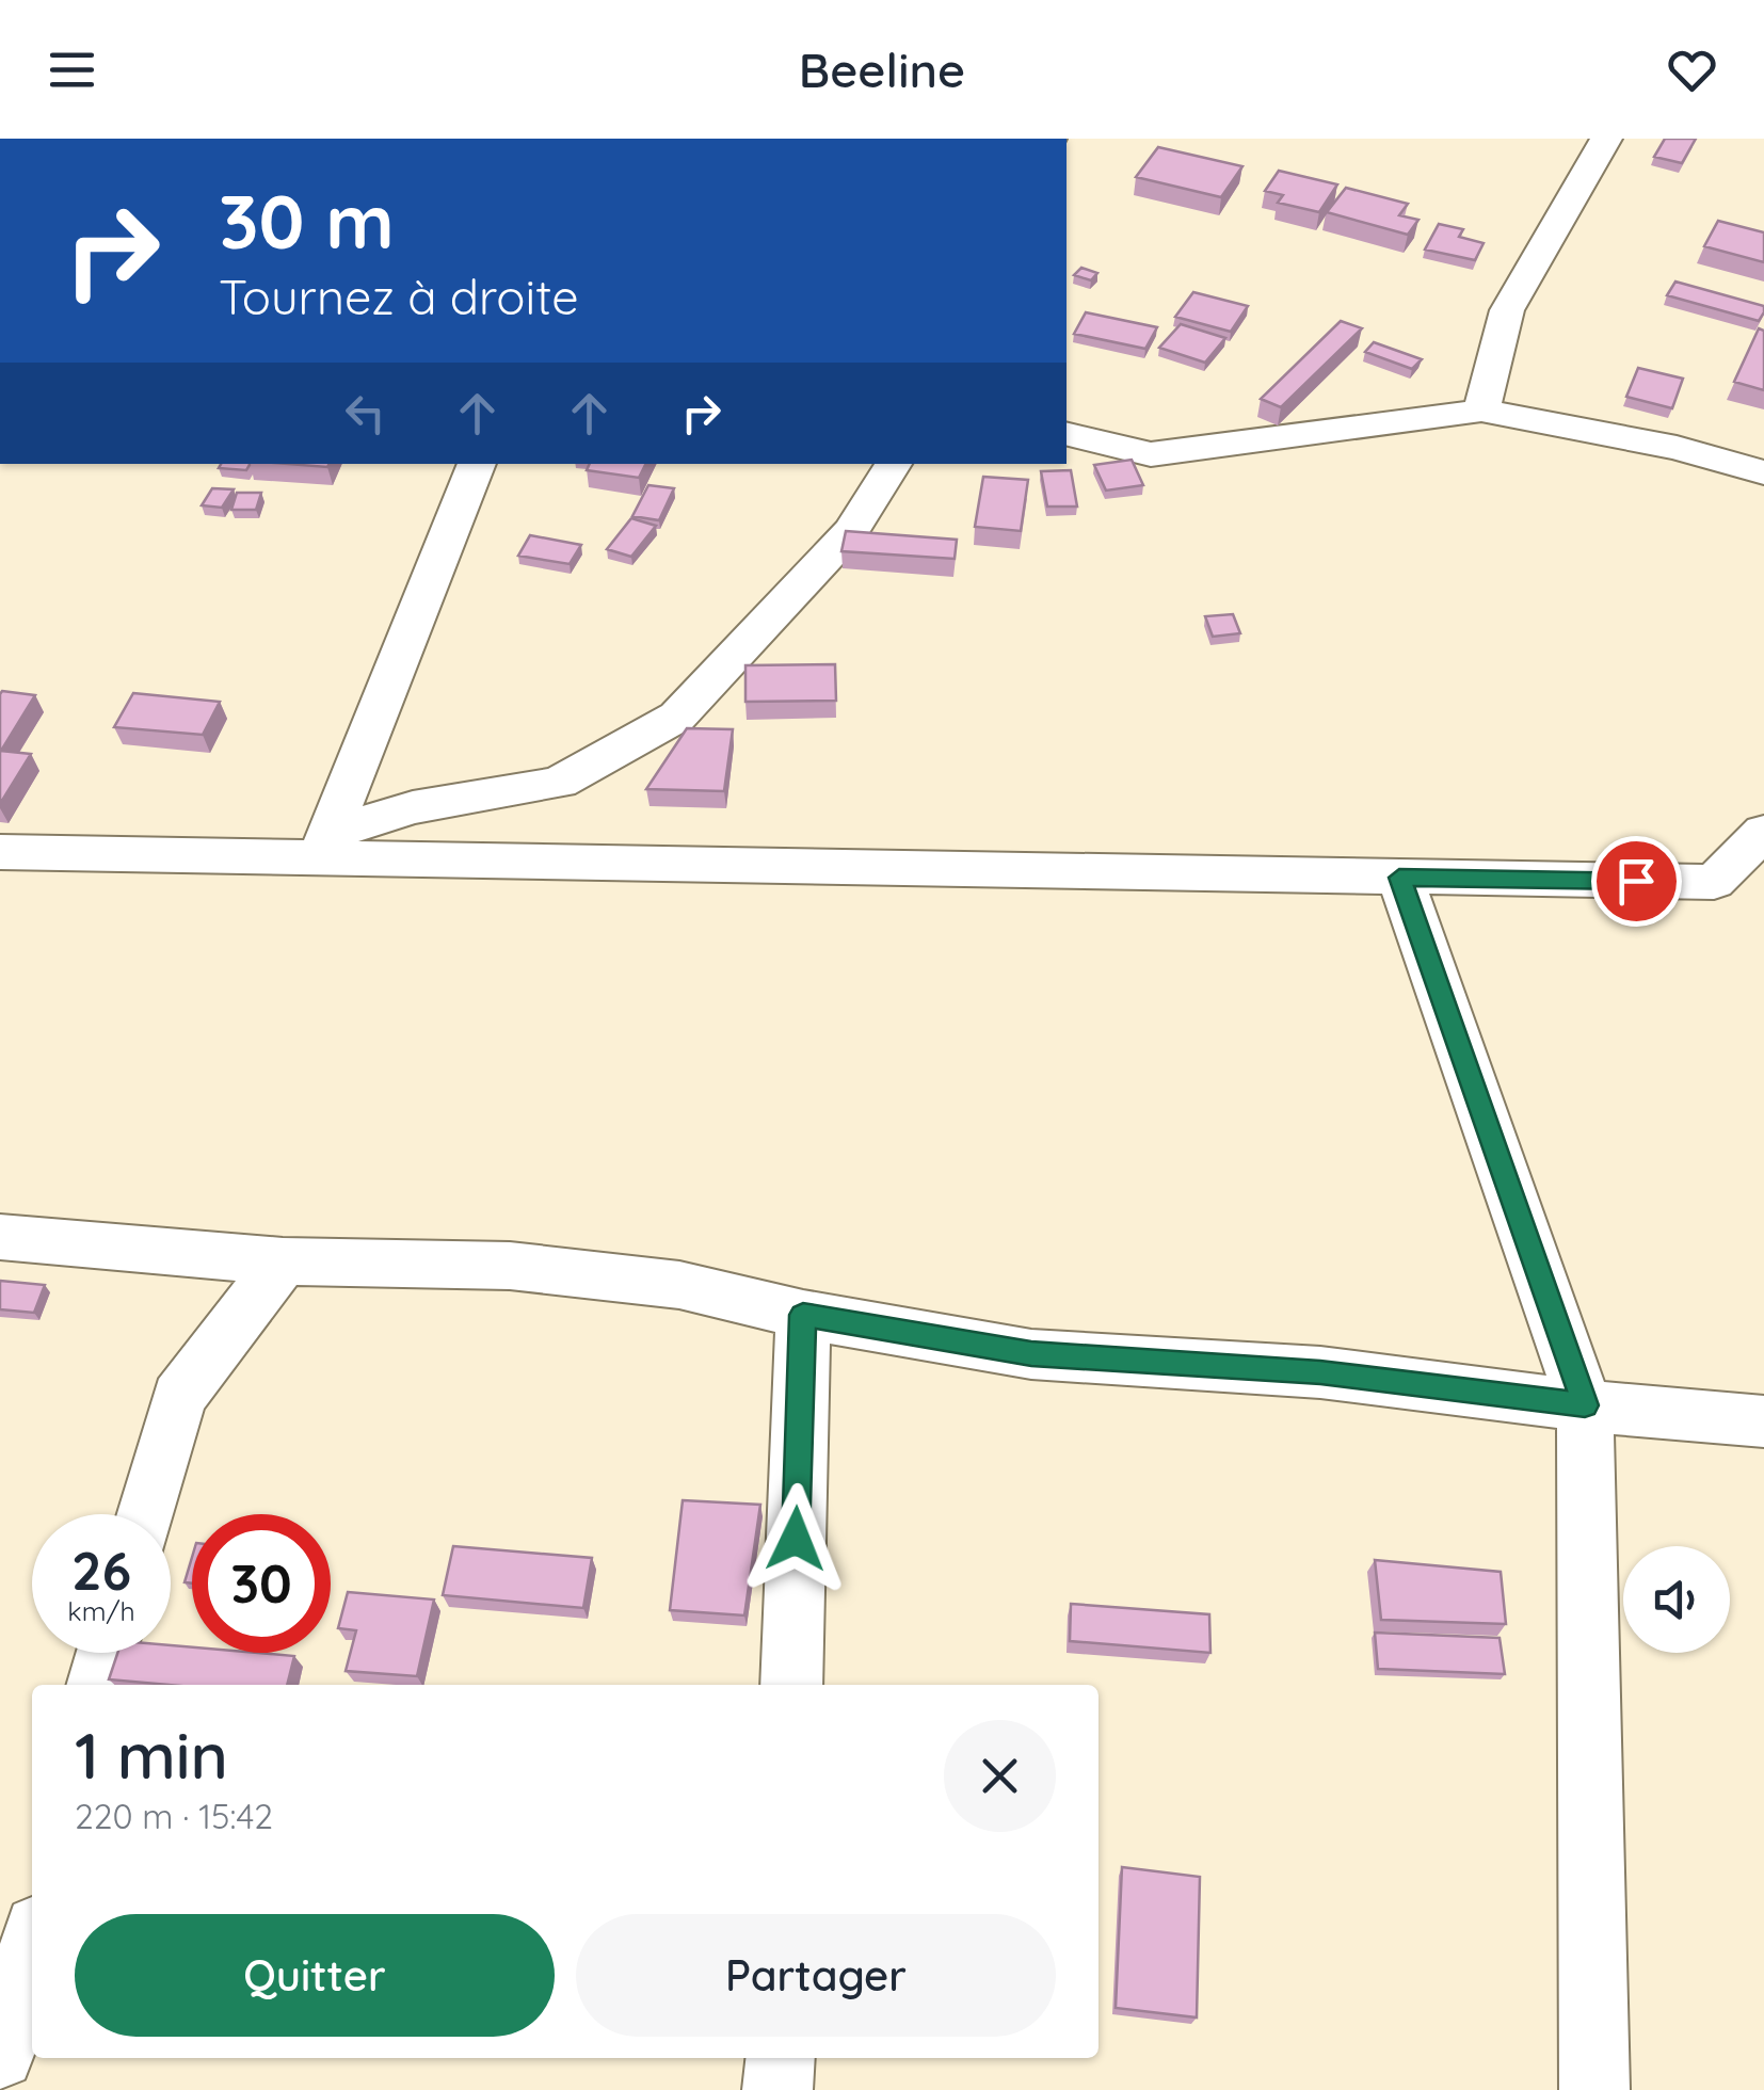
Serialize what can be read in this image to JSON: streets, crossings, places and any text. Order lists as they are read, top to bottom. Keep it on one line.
{"page":{"header":"Beeline","turn":["30 m","Tournez à droite"],"speed":"26 km/h","limit":"30","heading":["1 min","220 m · 15:42"],"buttons":["Quitter","Partager"]}}
